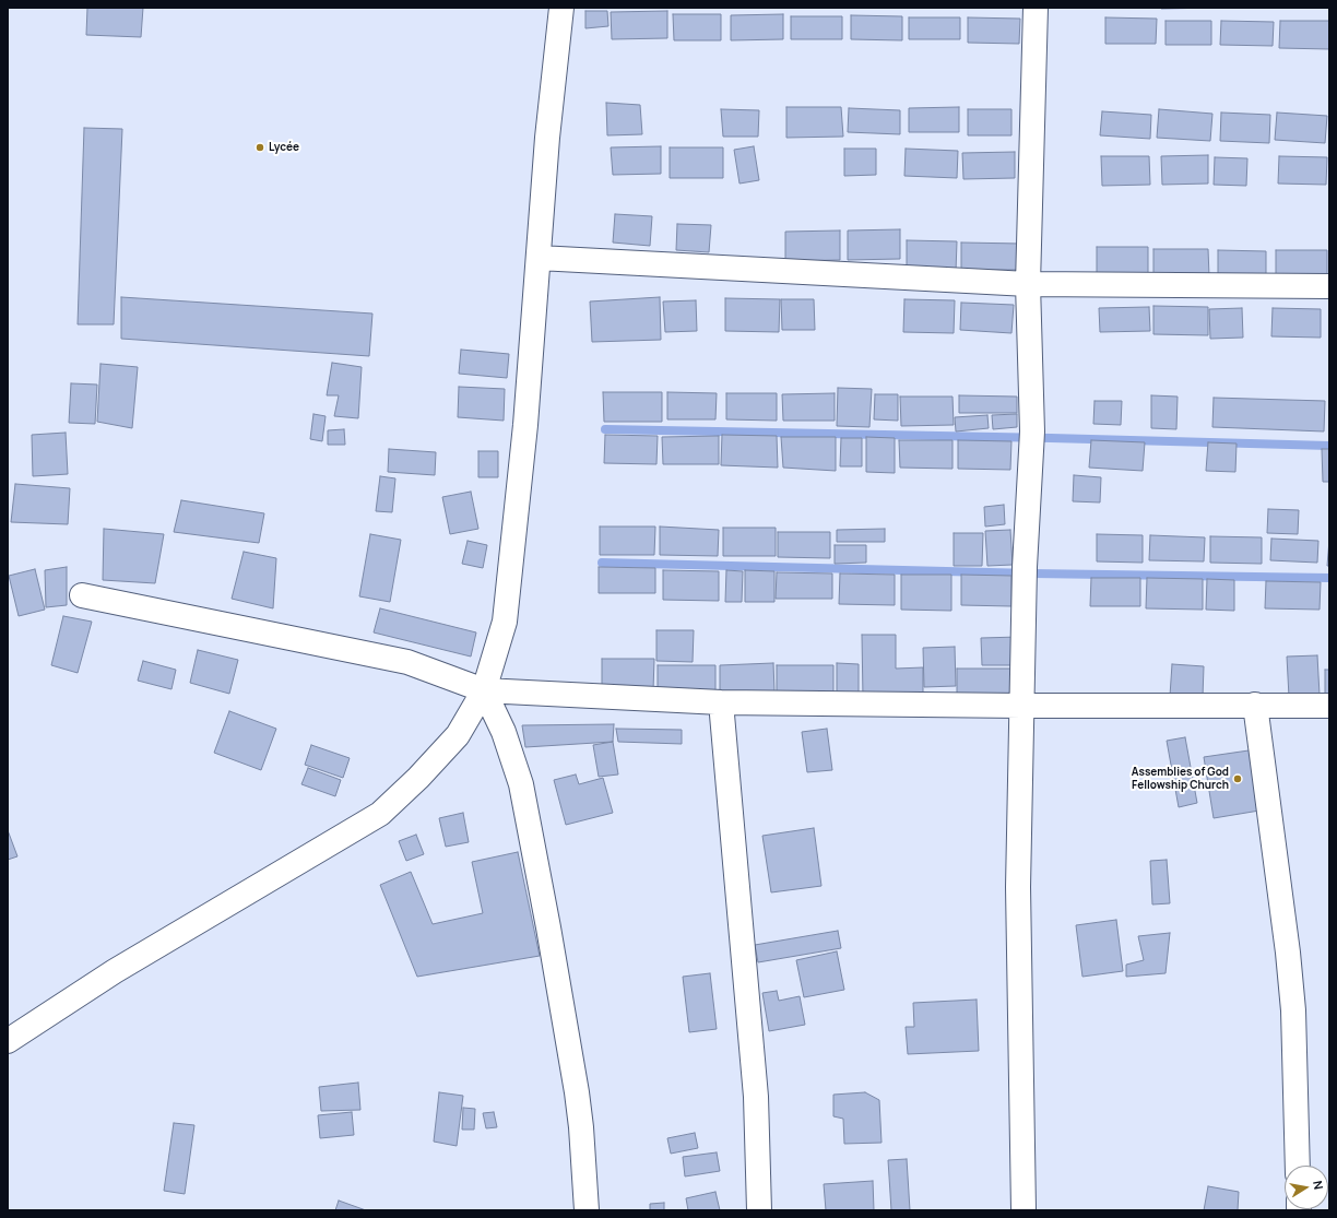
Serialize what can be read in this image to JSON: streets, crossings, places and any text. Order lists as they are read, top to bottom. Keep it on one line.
{"places":["Lycée","Assemblies of God Fellowship Church"],"north":"right"}
